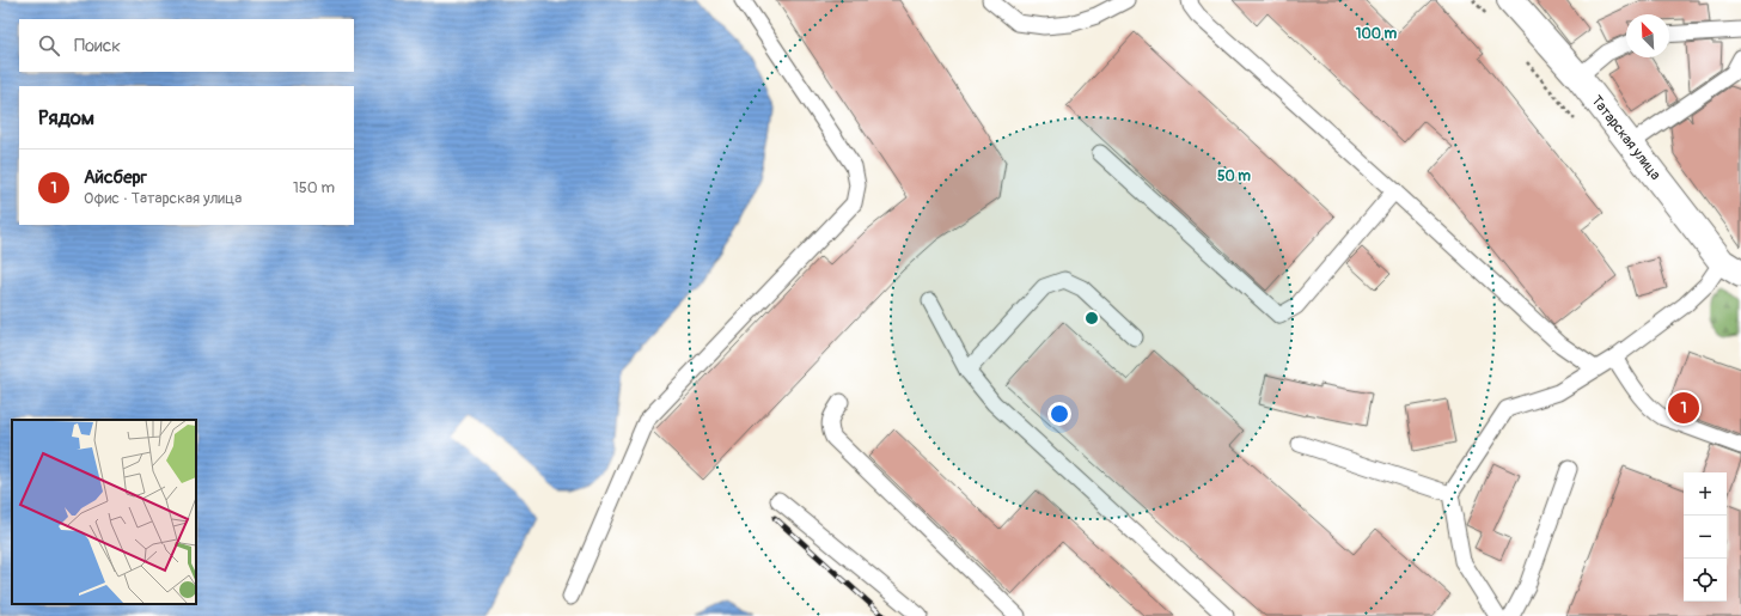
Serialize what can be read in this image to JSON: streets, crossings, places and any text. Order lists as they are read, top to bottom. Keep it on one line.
{"streets":{"street":["Татарская улица"]},"north":"top left","page":{"search":"Поиск","heading":"Рядом","list":[{"mark":"1","name":"Айсберг","note":"Офис · Татарская улица","value":"150 m"}],"pins":"1","map_buttons":["+","−"]},"rings":["100 m","50 m"]}
